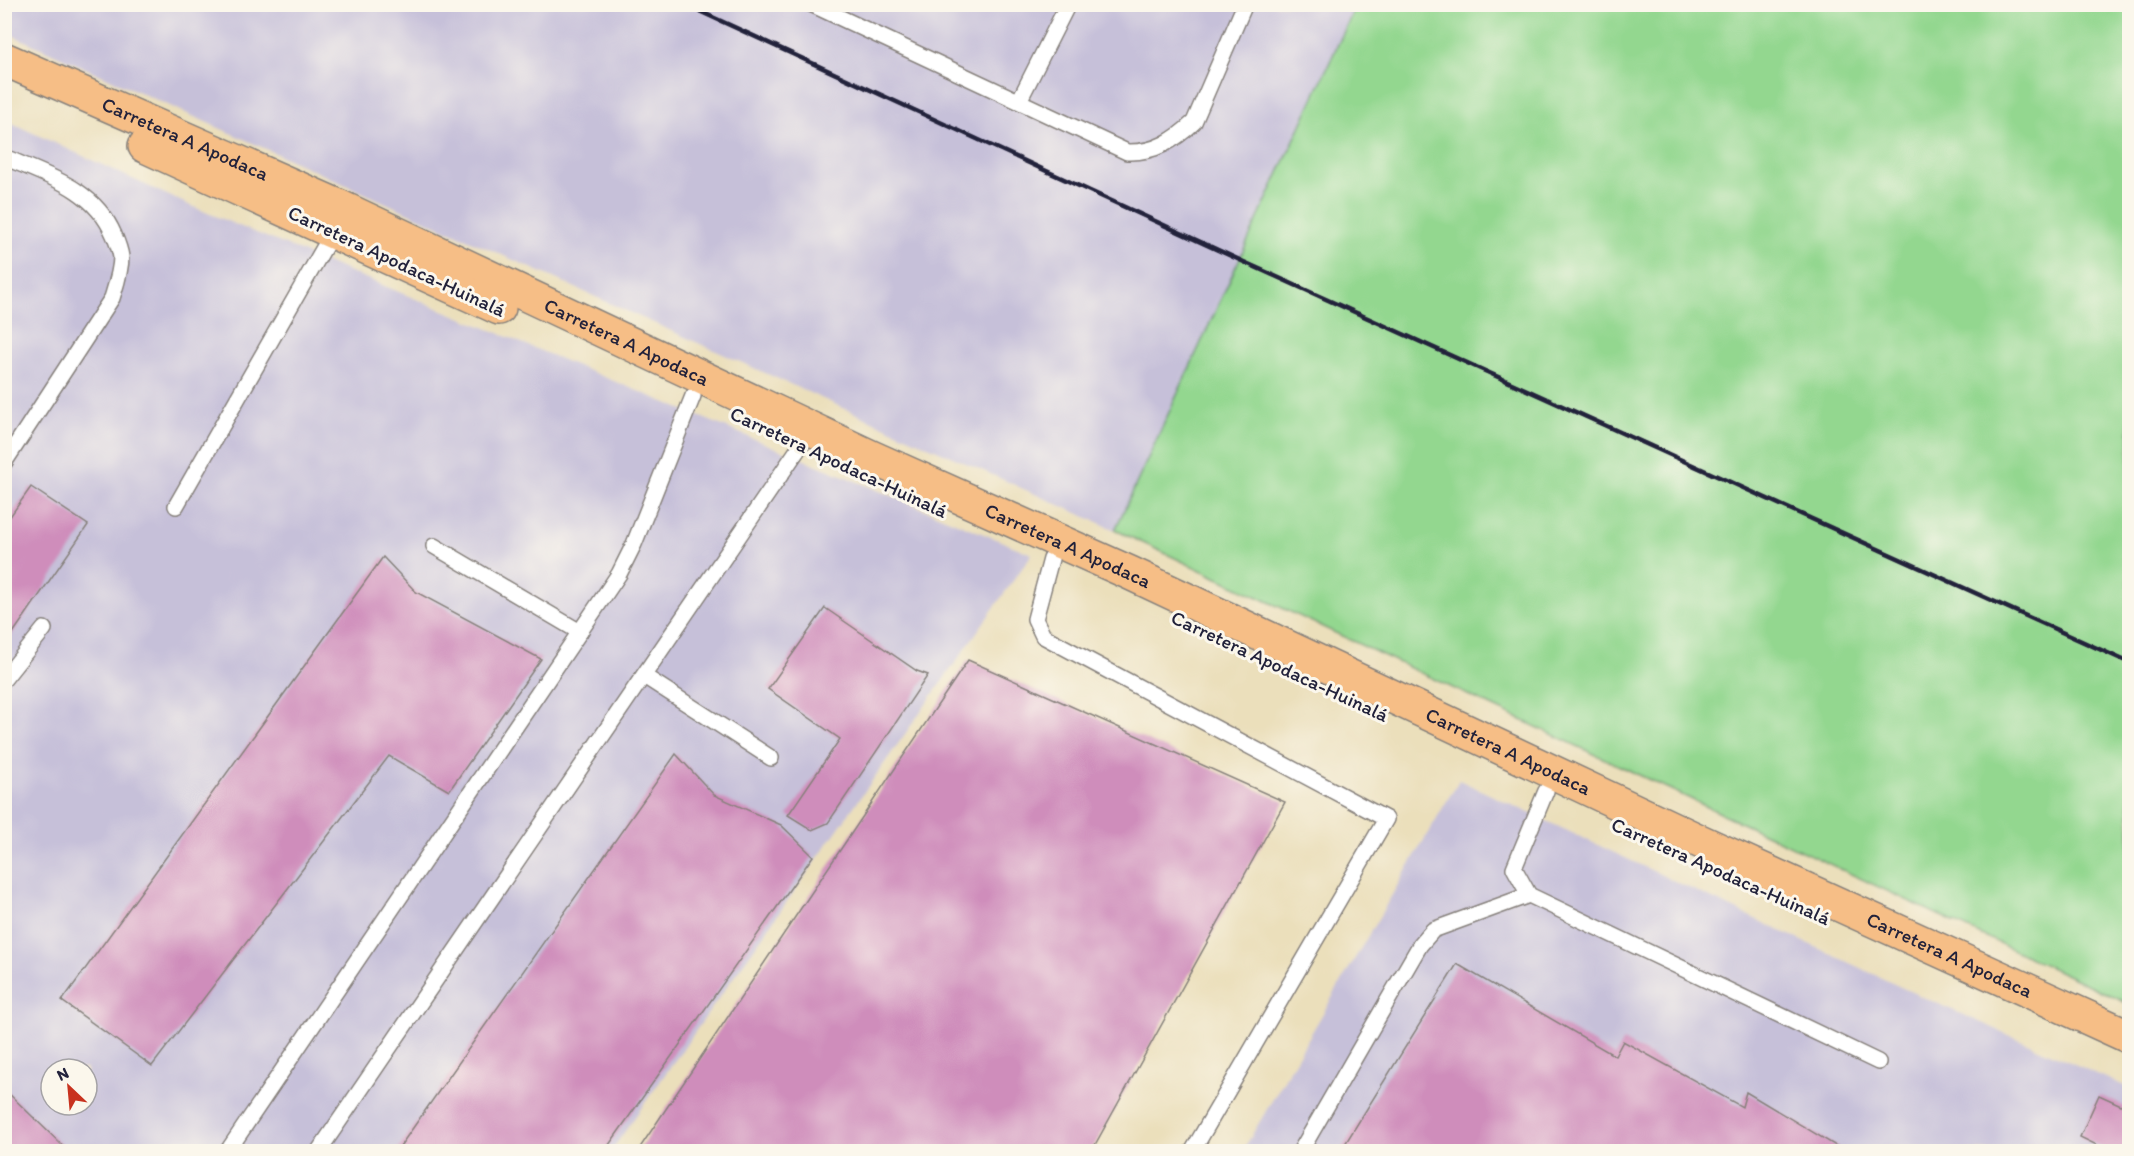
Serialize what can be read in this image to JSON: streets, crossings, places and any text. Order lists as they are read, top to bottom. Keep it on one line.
{"streets":{"main road":["Carretera A Apodaca","Carretera Apodaca-Huinalá"]},"north":"top left"}
